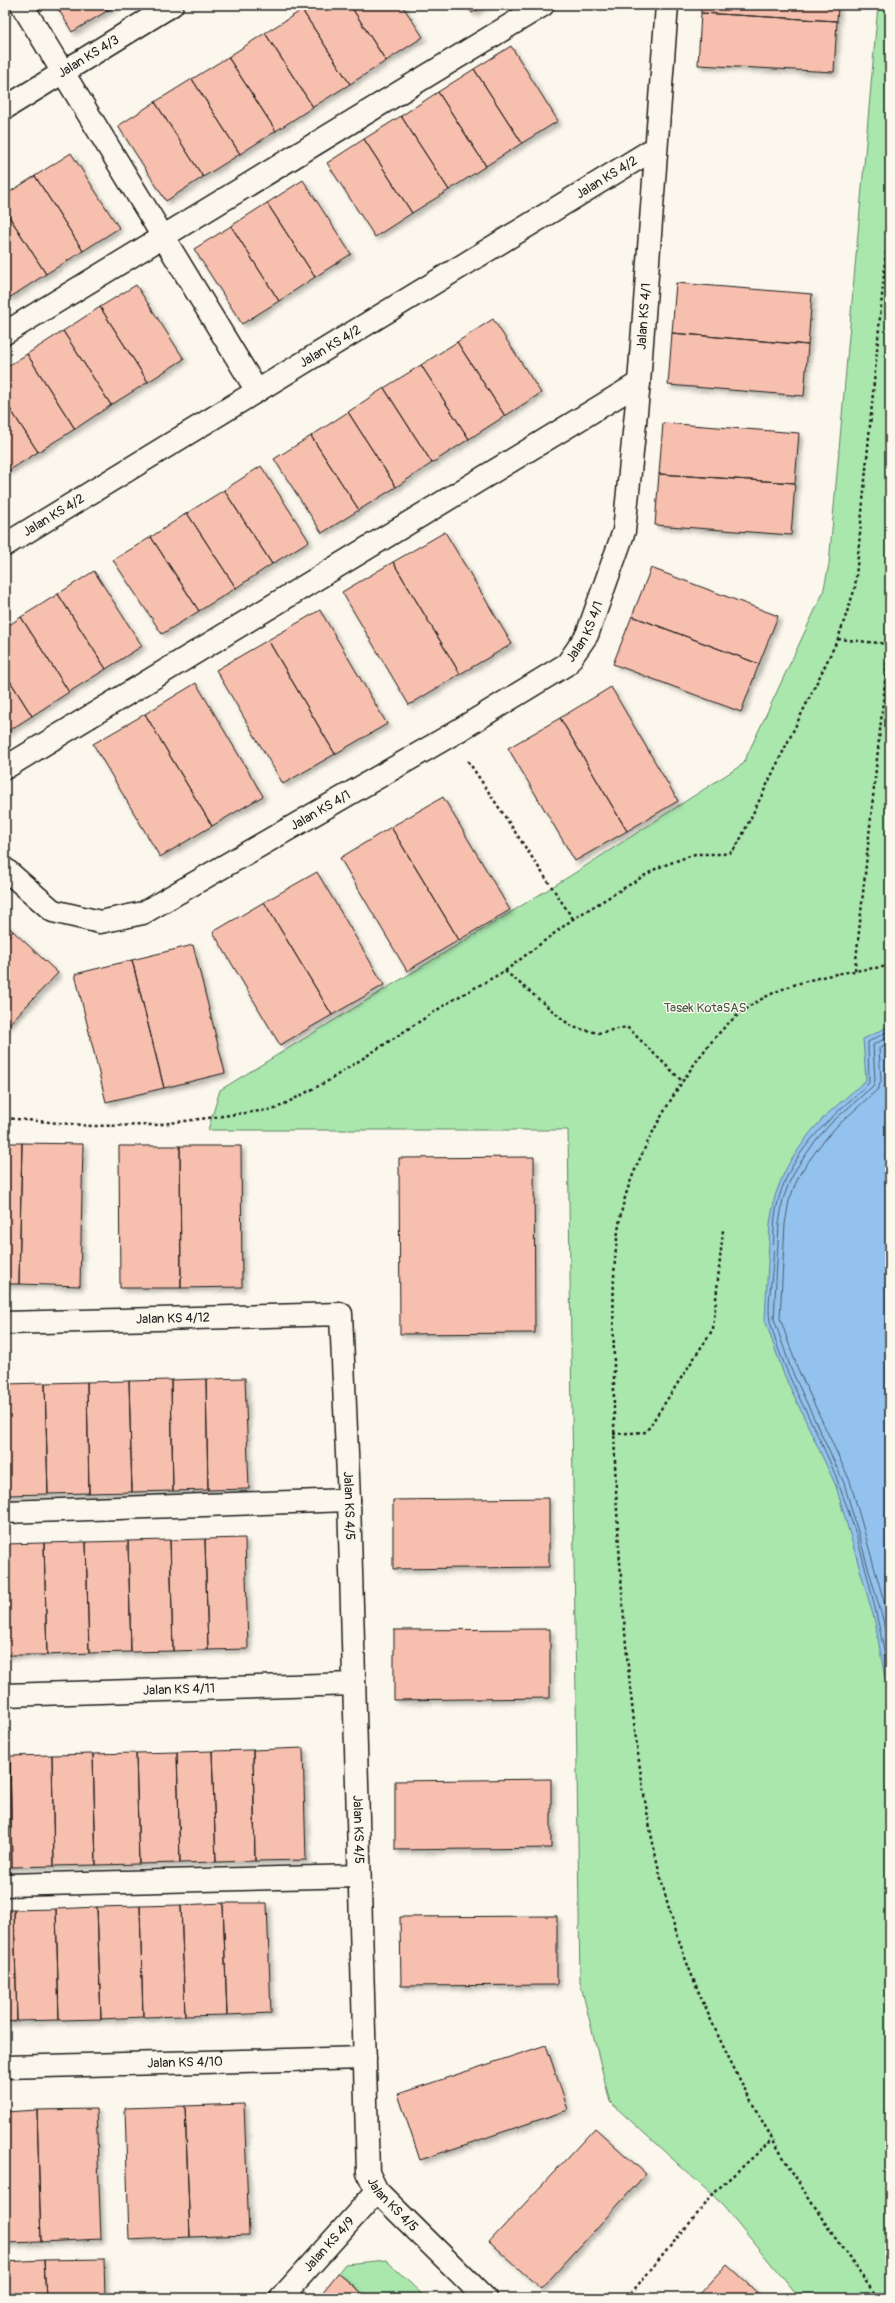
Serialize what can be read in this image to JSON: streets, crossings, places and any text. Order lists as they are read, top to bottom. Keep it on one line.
{"streets":{"street":["Jalan KS 4/3","Jalan KS 4/2","Jalan KS 4/1","Jalan KS 4/12","Jalan KS 4/5","Jalan KS 4/11","Jalan KS 4/10","Jalan KS 4/9"]},"crossings":[["Jalan KS 4/2","Jalan KS 4/1"],["Jalan KS 4/12","Jalan KS 4/5"],["Jalan KS 4/5","Jalan KS 4/11"],["Jalan KS 4/5","Jalan KS 4/10"],["Jalan KS 4/5","Jalan KS 4/9"]],"parks":["Tasek KotaSAS"]}
